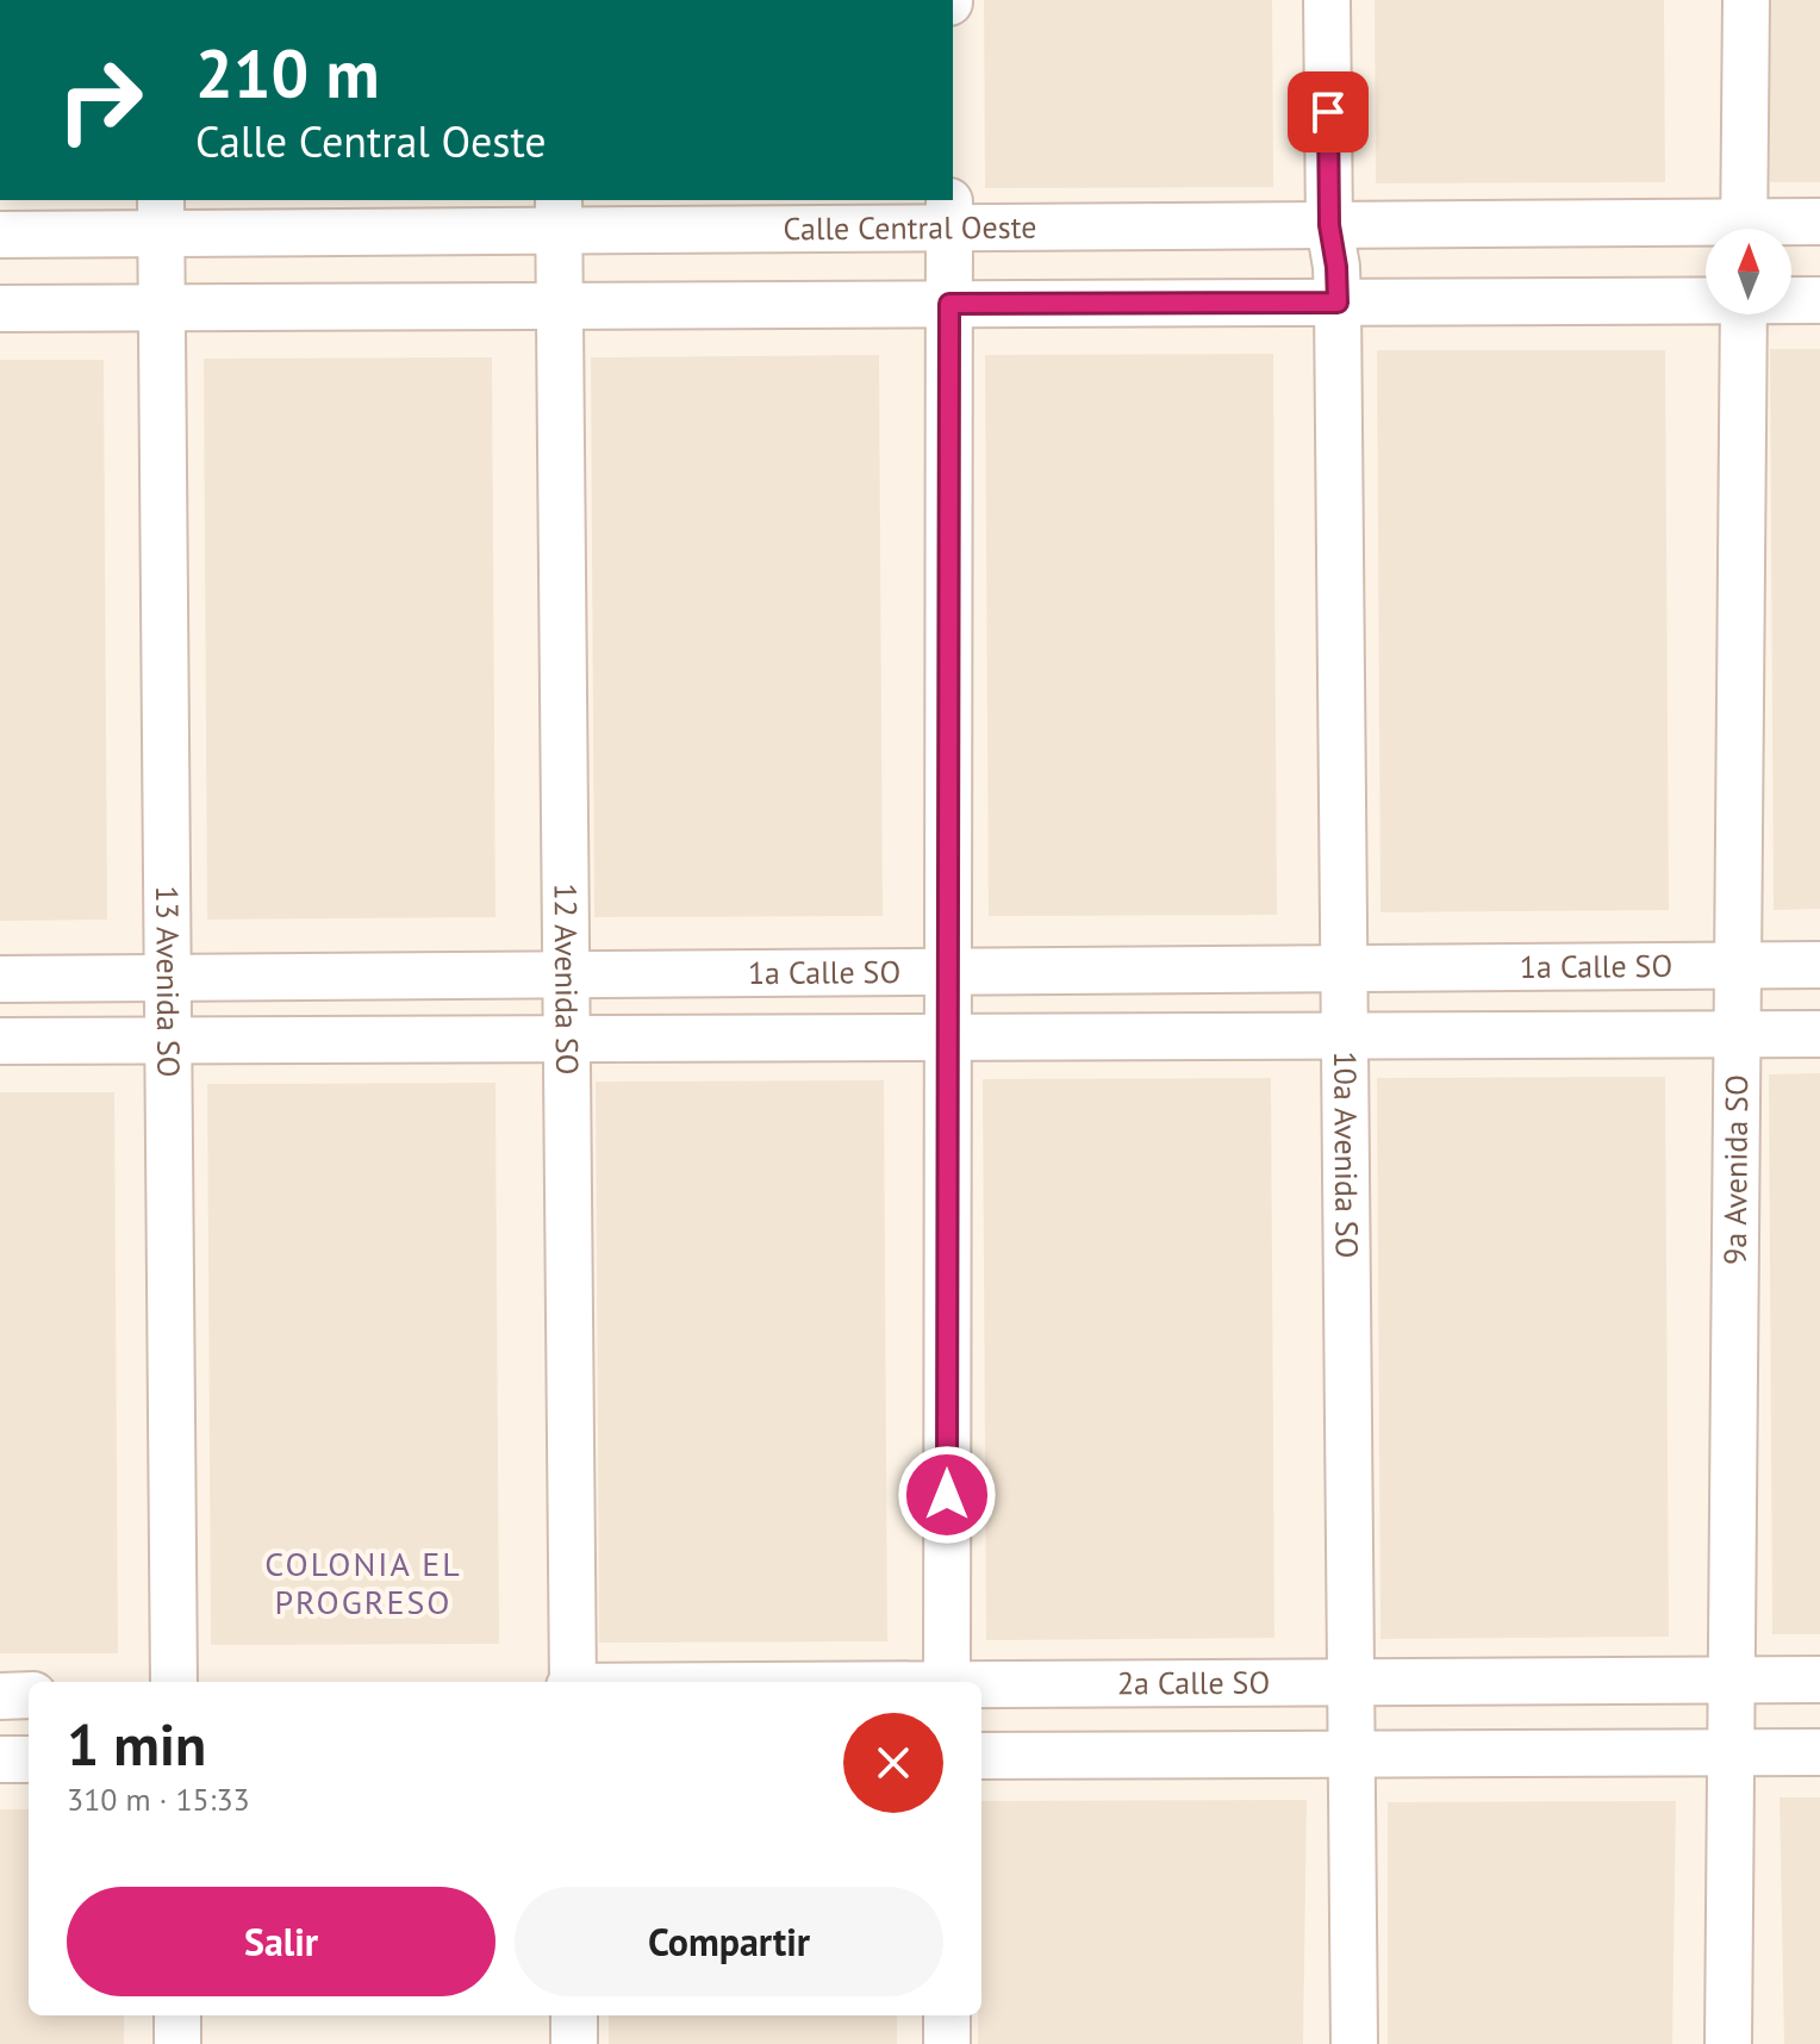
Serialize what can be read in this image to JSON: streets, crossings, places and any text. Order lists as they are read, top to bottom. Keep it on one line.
{"streets":{"street":["Calle Central Oeste","1a Calle SO","12 Avenida SO","13 Avenida SO","10a Avenida SO","9a Avenida SO","2a Calle SO"]},"crossings":[["Calle Central Oeste","12 Avenida SO"],["Calle Central Oeste","13 Avenida SO"],["Calle Central Oeste","10a Avenida SO"],["1a Calle SO","12 Avenida SO"],["1a Calle SO","13 Avenida SO"],["1a Calle SO","10a Avenida SO"],["1a Calle SO","9a Avenida SO"],["10a Avenida SO","2a Calle SO"],["9a Avenida SO","2a Calle SO"]],"districts":["COLONIA EL PROGRESO"],"north":"top","page":{"turn":["210 m","Calle Central Oeste"],"heading":["1 min","310 m · 15:33"],"buttons":["Salir","Compartir"]}}
